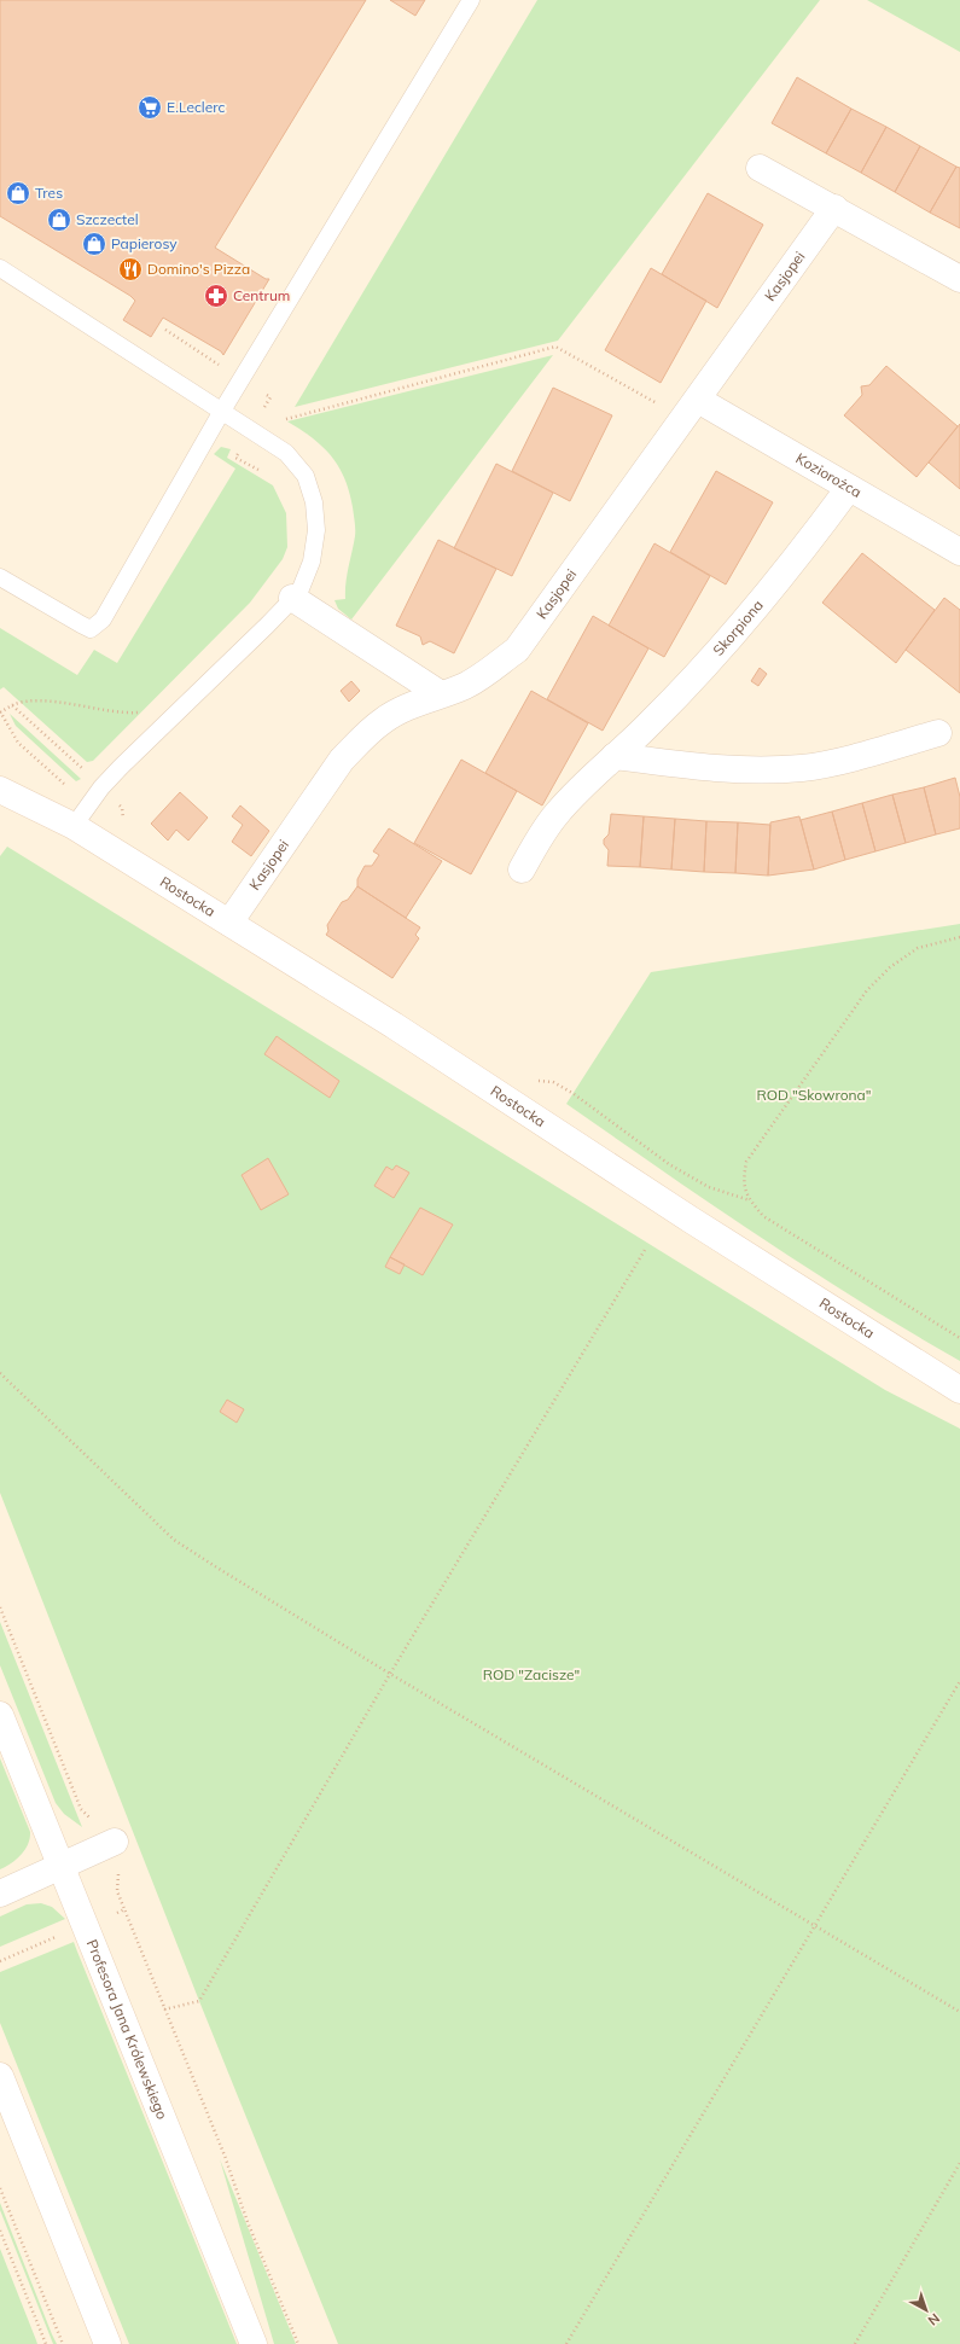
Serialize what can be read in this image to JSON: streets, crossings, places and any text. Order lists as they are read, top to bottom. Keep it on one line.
{"streets":{"street":["Kasjopei","Koziorożca","Skorpiona","Rostocka","Profesora Jana Królewskiego"]},"crossings":[["Kasjopei","Koziorożca"],["Kasjopei","Rostocka"],["Koziorożca","Skorpiona"]],"parks":["ROD \"Skowrona\"","ROD \"Zacisze\""],"places":{"supermarket":["E.Leclerc"],"shop":["Tres","Szczectel","Papierosy"],"restaurant":["Domino's Pizza"],"pharmacy":["Centrum"]},"north":"bottom right"}
